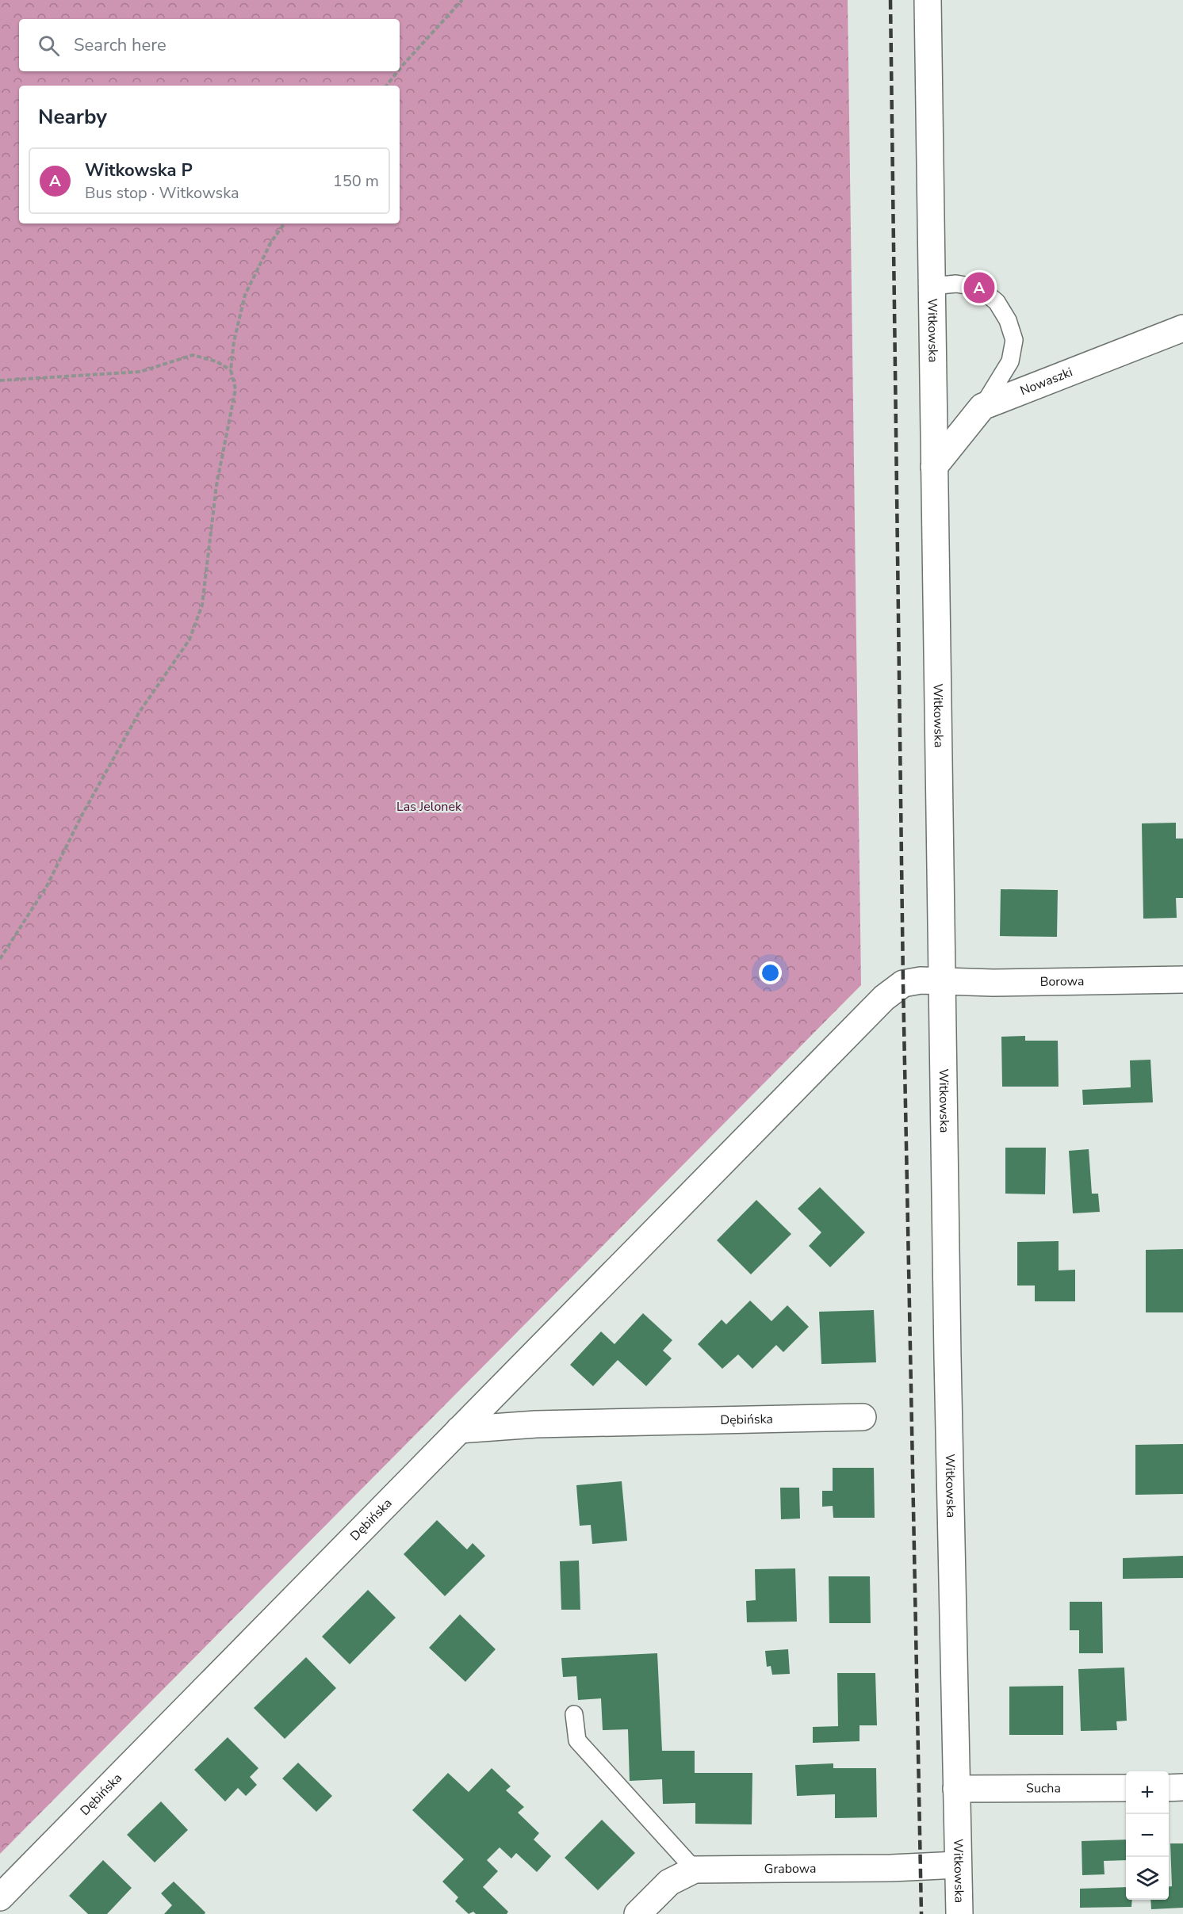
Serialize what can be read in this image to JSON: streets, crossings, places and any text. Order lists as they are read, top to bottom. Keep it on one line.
{"streets":{"street":["Witkowska","Nowaszki","Borowa","Dębińska","Sucha","Grabowa"]},"crossings":[["Witkowska","Nowaszki"],["Witkowska","Borowa"],["Witkowska","Sucha"],["Witkowska","Grabowa"],["Borowa","Dębińska"]],"parks":["Las Jelonek"],"page":{"search":"Search here","heading":"Nearby","list":[{"mark":"A","name":"Witkowska P","note":"Bus stop · Witkowska","value":"150 m"}],"pins":"A","map_buttons":["+","−"]}}
